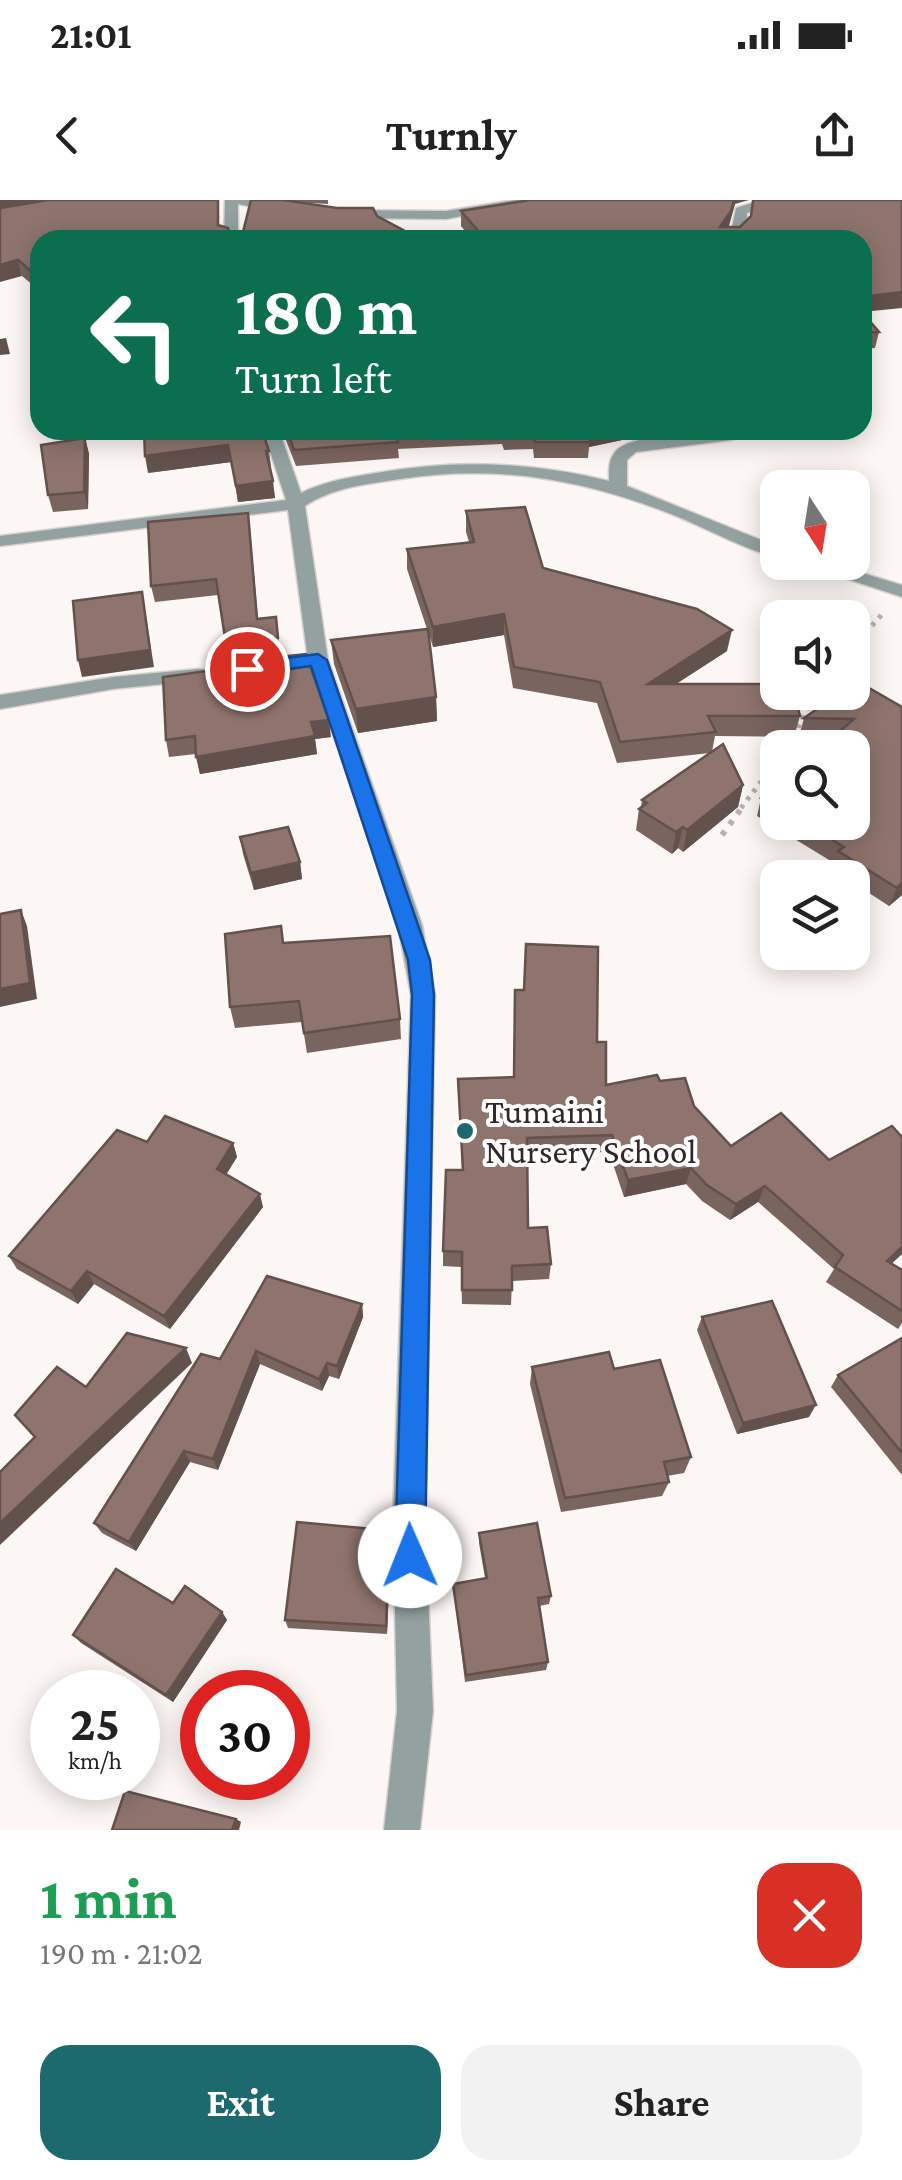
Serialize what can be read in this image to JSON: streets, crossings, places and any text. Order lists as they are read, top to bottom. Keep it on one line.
{"places":["Tumaini Nursery School"],"north":"bottom","page":{"status":"21:01","header":"Turnly","turn":["180 m","Turn left"],"speed":"25 km/h","limit":"30","heading":["1 min","190 m · 21:02"],"buttons":["Exit","Share"]}}
